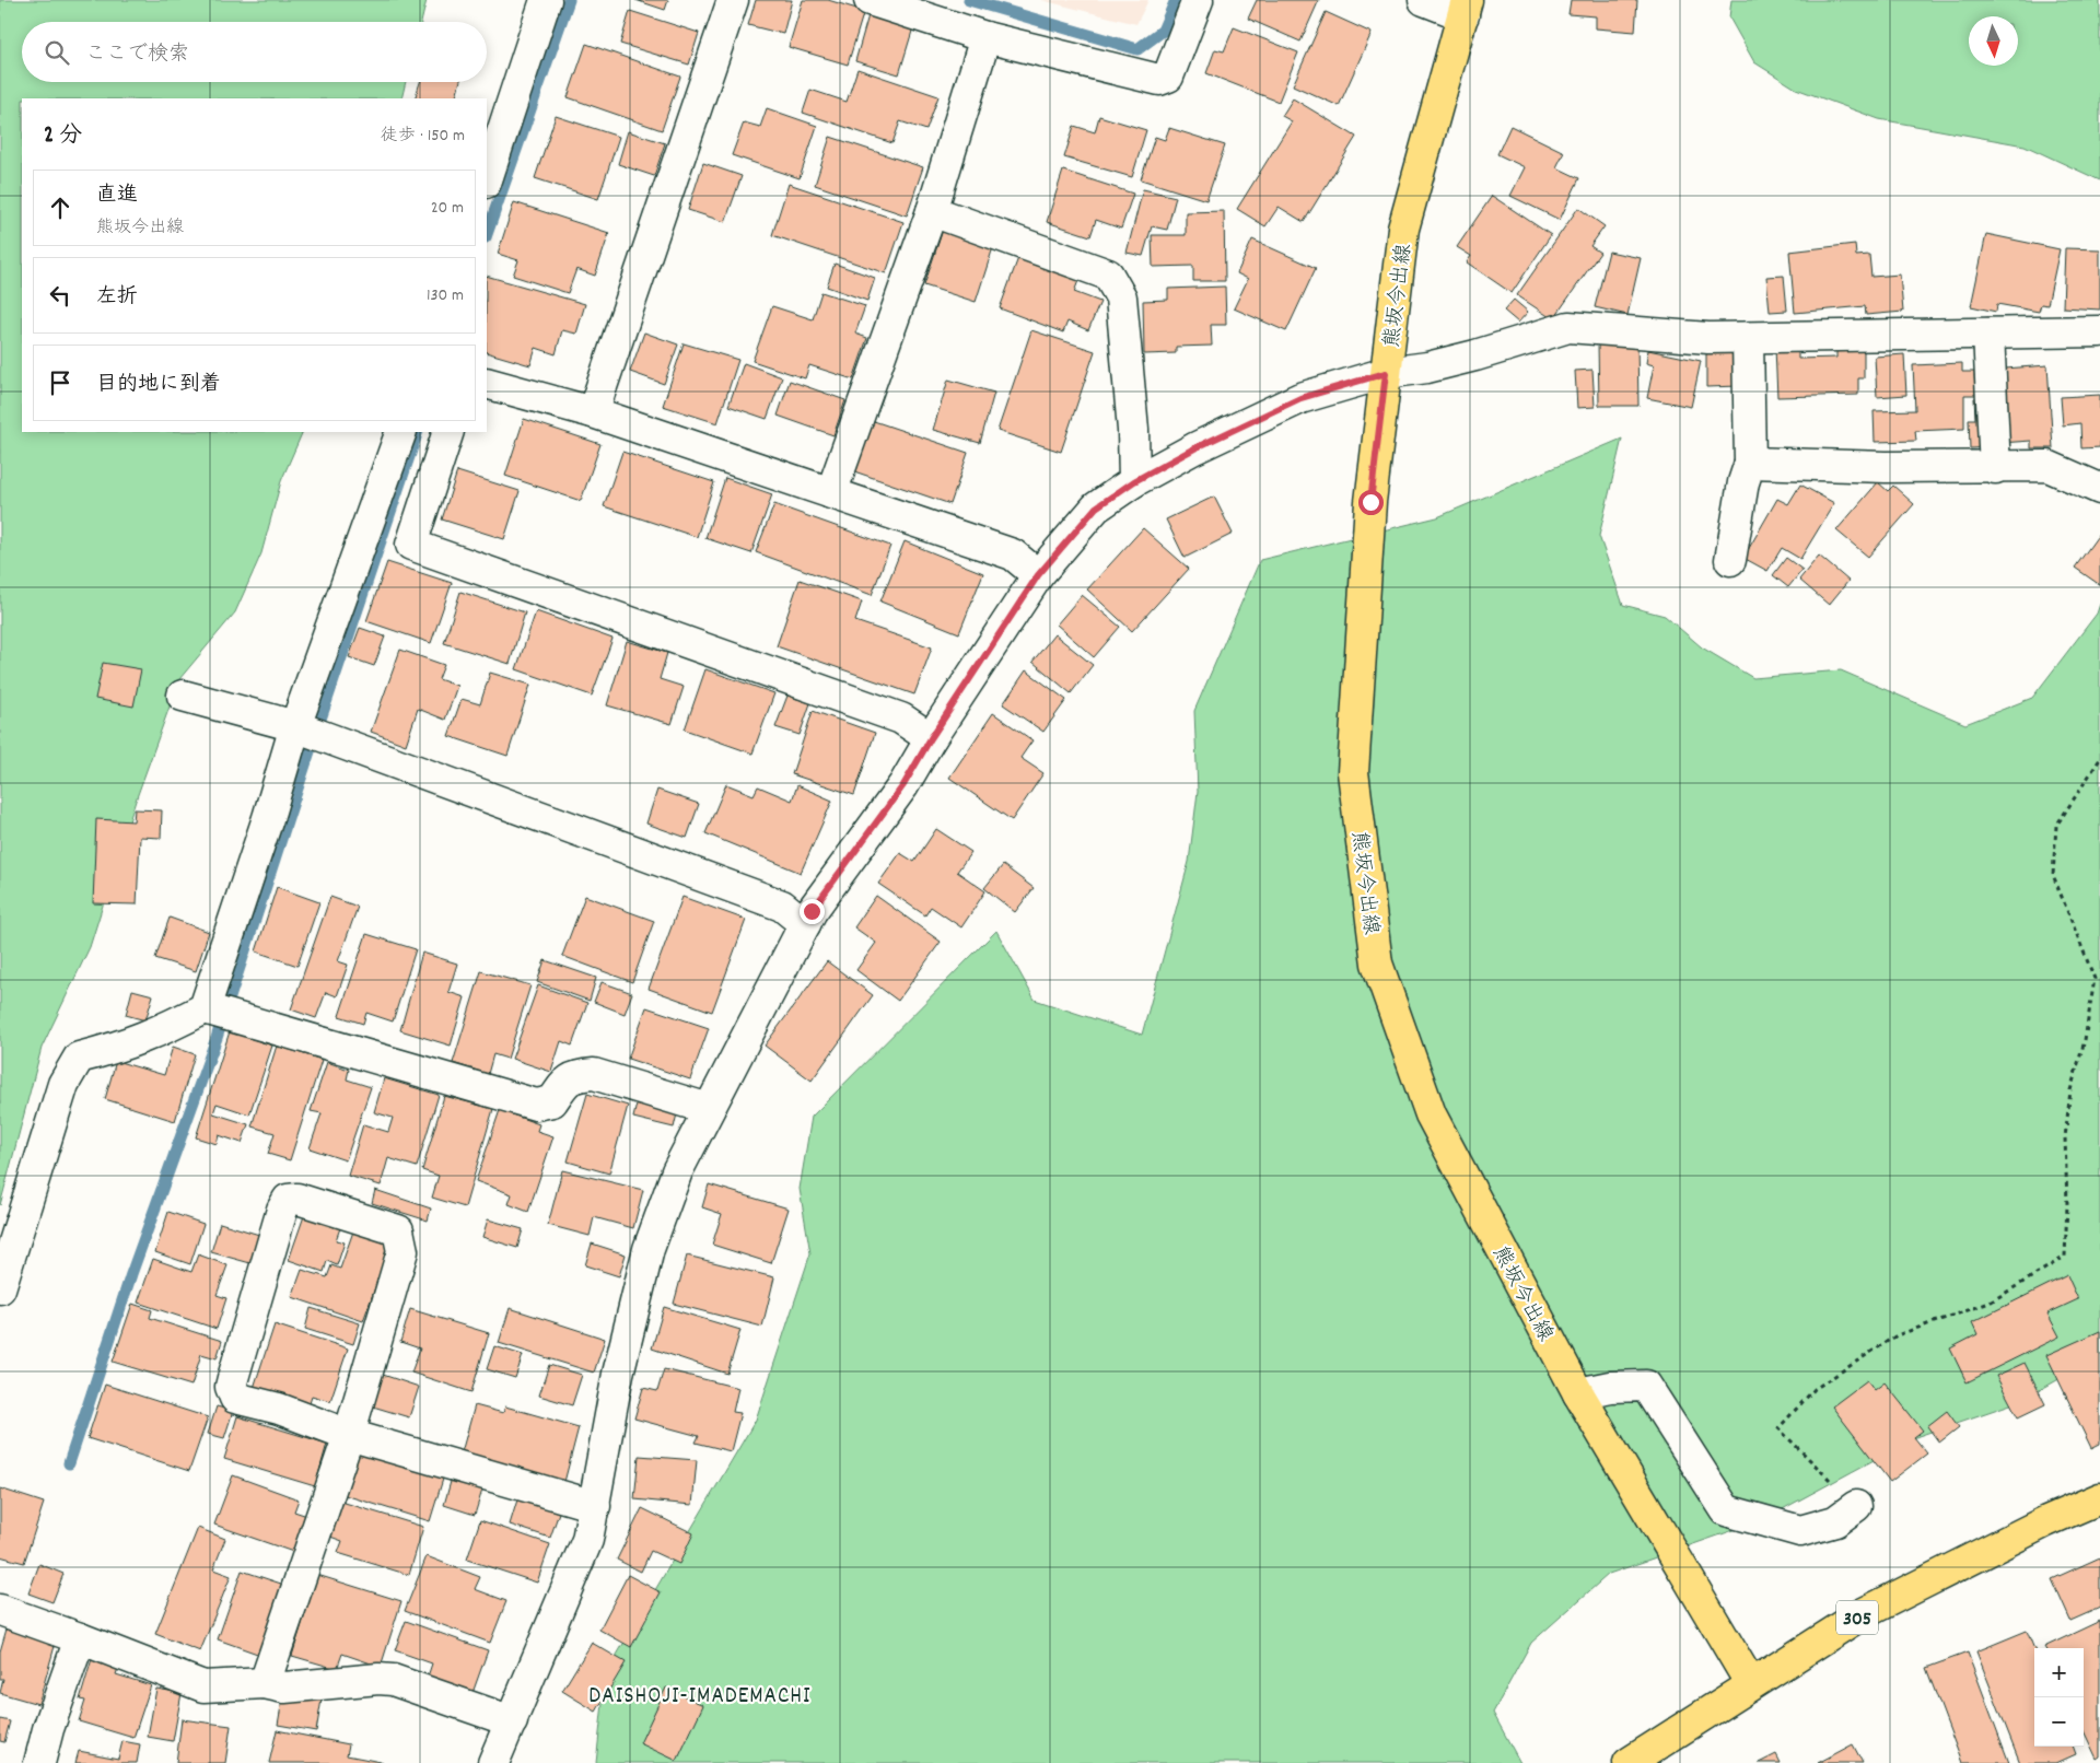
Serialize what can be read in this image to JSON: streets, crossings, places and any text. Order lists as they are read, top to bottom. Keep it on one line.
{"streets":{"main road":["熊坂今出線","305"]},"crossings":[["熊坂今出線","305"]],"districts":["DAISHOJI-IMADEMACHI"],"north":"bottom","page":{"search":"ここで検索","heading":["2 分","徒歩 · 150 m"],"list":[["直進","熊坂今出線","20 m"],["左折","130 m"],"目的地に到着"],"map_buttons":["+","−"]}}
